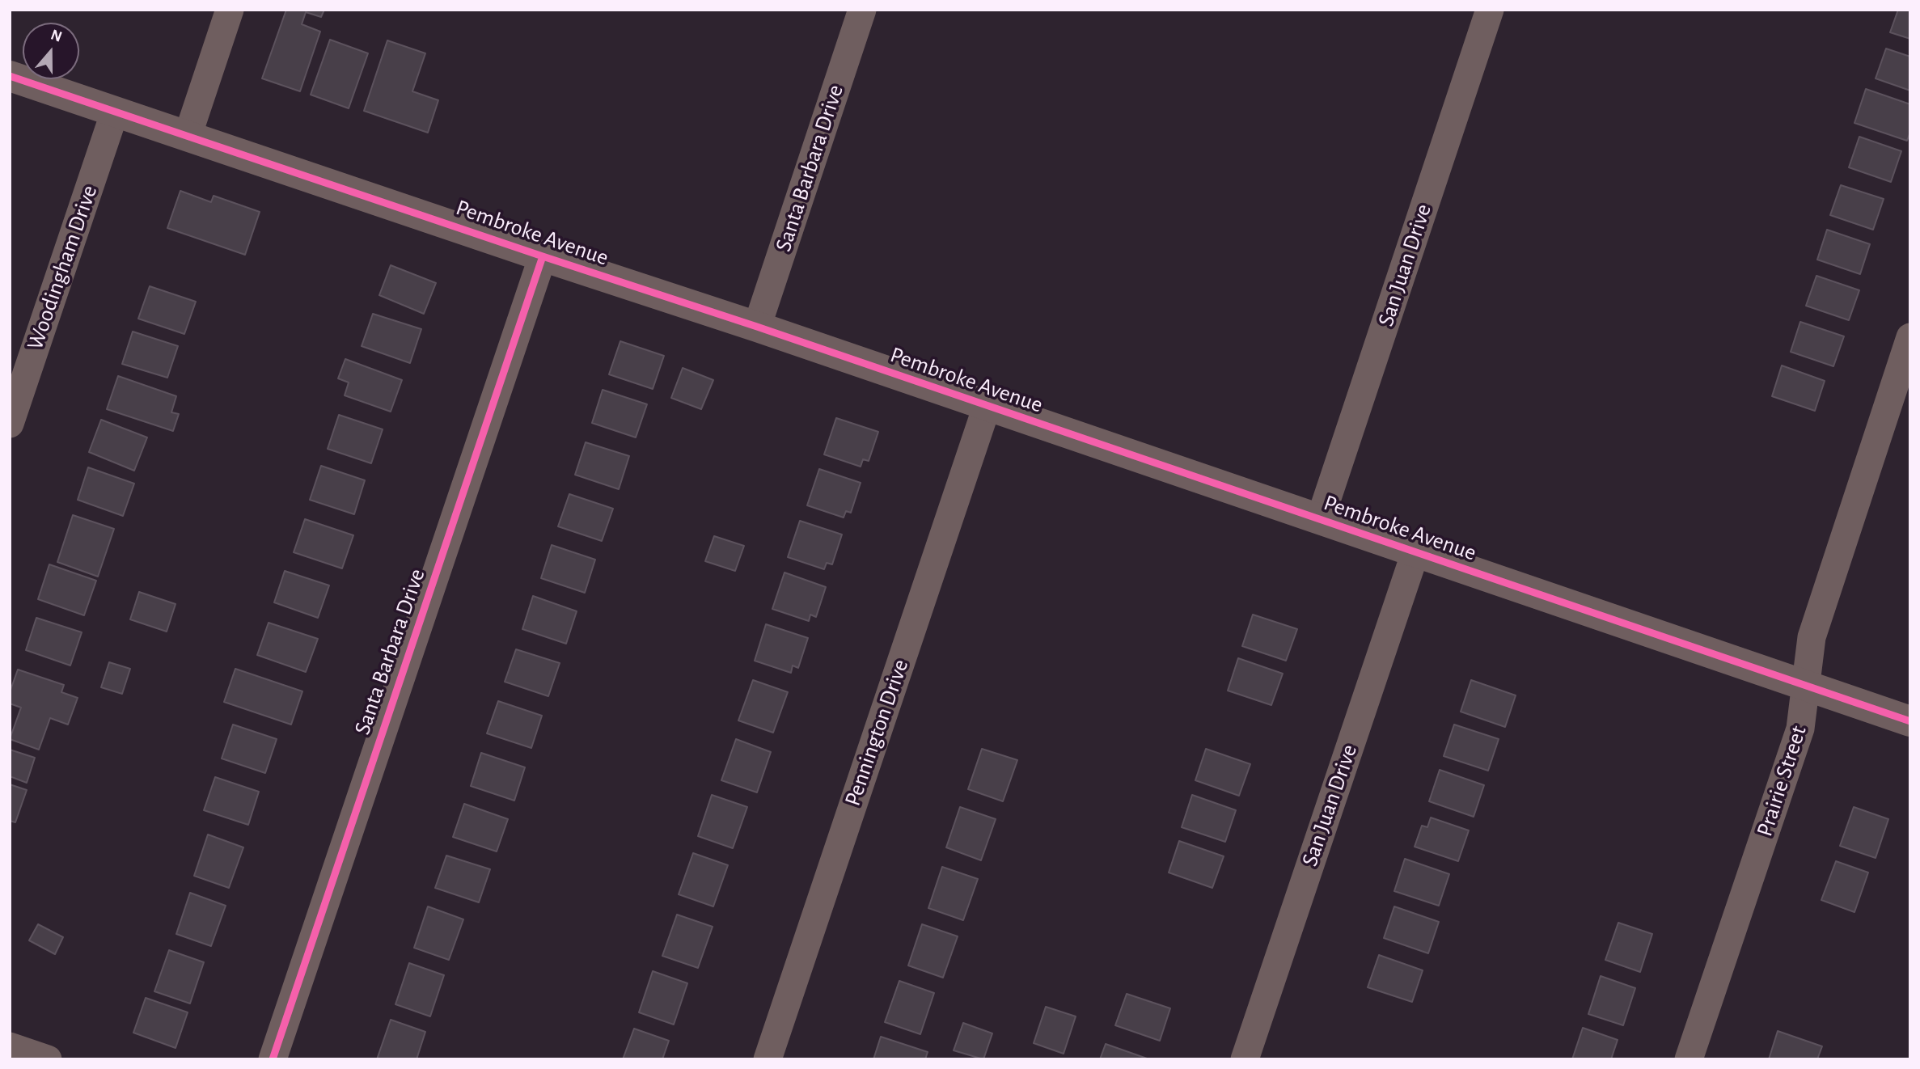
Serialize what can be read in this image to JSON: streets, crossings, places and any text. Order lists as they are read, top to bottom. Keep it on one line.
{"streets":{"street":["Santa Barbara Drive","Pembroke Avenue","San Juan Drive","Woodingham Drive","Pennington Drive","Prairie Street"]},"crossings":[["Santa Barbara Drive","Pembroke Avenue"],["Pembroke Avenue","San Juan Drive"],["Pembroke Avenue","Woodingham Drive"],["Pembroke Avenue","Pennington Drive"],["Pembroke Avenue","Prairie Street"]],"north":"top"}
